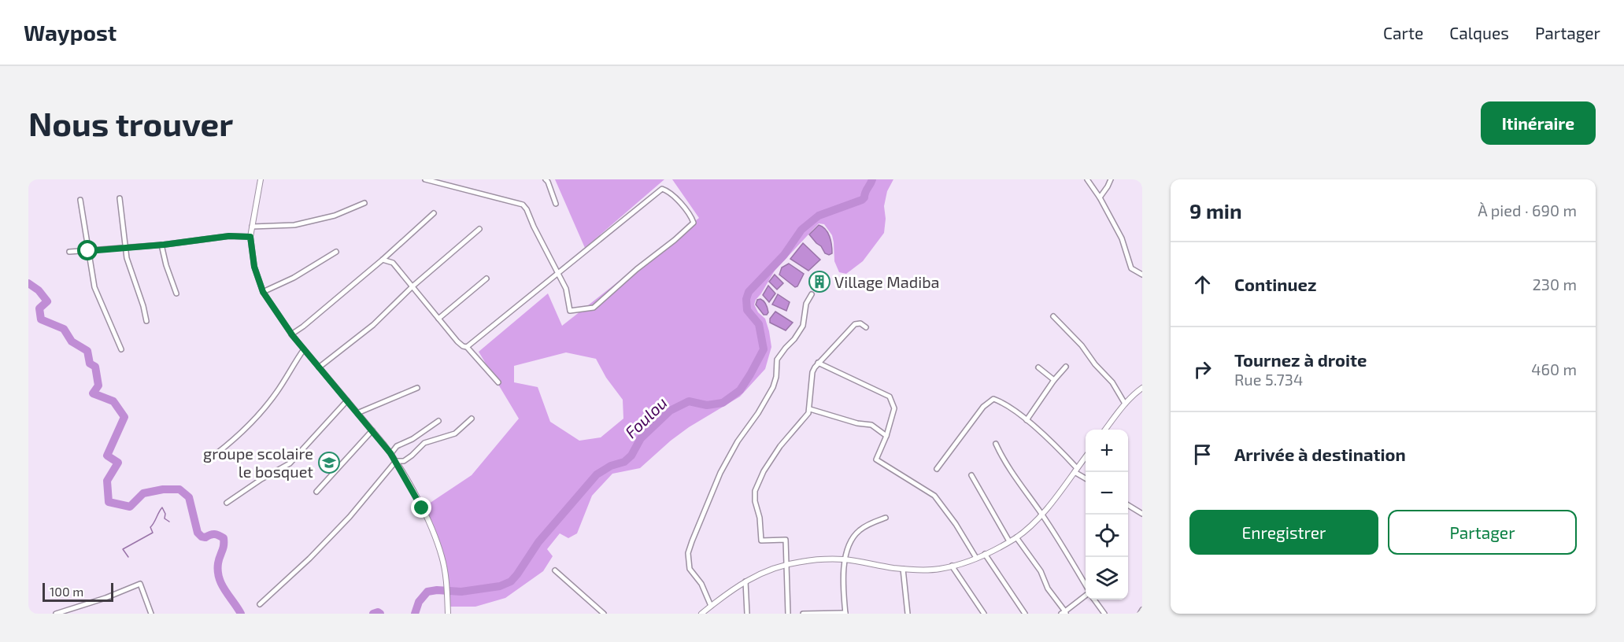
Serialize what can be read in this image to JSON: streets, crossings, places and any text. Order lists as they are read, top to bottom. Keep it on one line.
{"water":["Foulou"],"places":{"building":["Village Madiba"],"school or university":["groupe scolaire le bosquet"]},"scale_bar":"100 m","page":{"header":"Waypost","nav":["Carte","Calques","Partager"],"buttons":["Itinéraire",["Enregistrer","Partager"]],"title":"Nous trouver","heading":["9 min","À pied · 690 m"],"list":[["Continuez","230 m"],["Tournez à droite","Rue 5.734","460 m"],"Arrivée à destination"],"map_buttons":["+","−"],"scale":"100 m"}}
